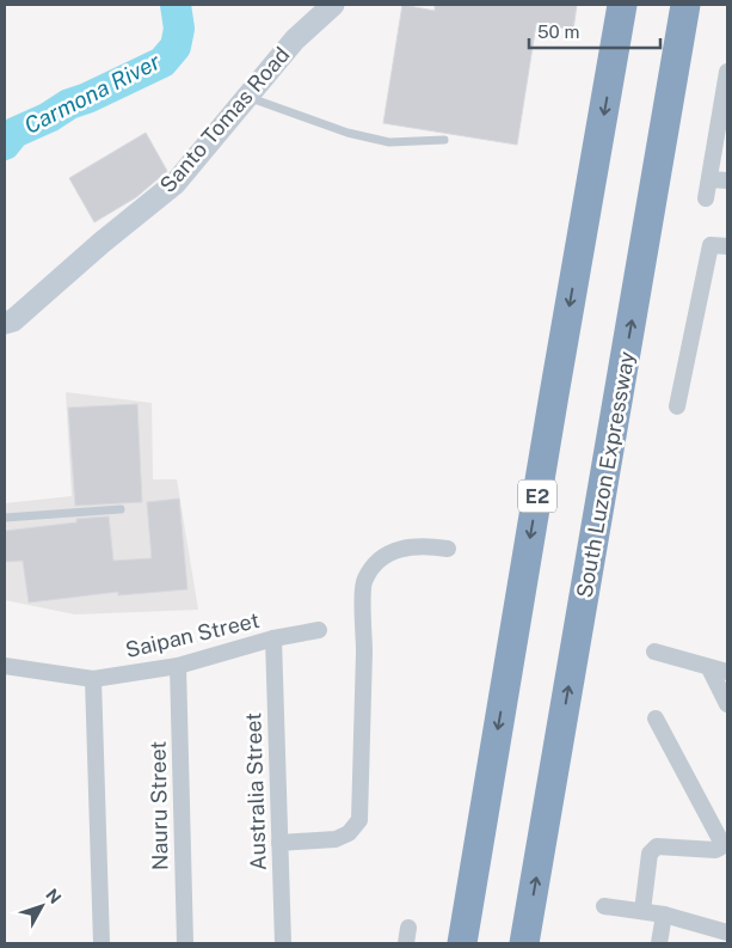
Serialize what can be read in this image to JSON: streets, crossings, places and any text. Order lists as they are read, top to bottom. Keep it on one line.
{"streets":{"highway":["South Luzon Expressway","E2"],"street":["Santo Tomas Road","Saipan Street","Australia Street","Nauru Street"]},"crossings":[["Saipan Street","Australia Street"],["Saipan Street","Nauru Street"]],"water":["Carmona River"],"scale_bar":"50 m","north":"top right"}
